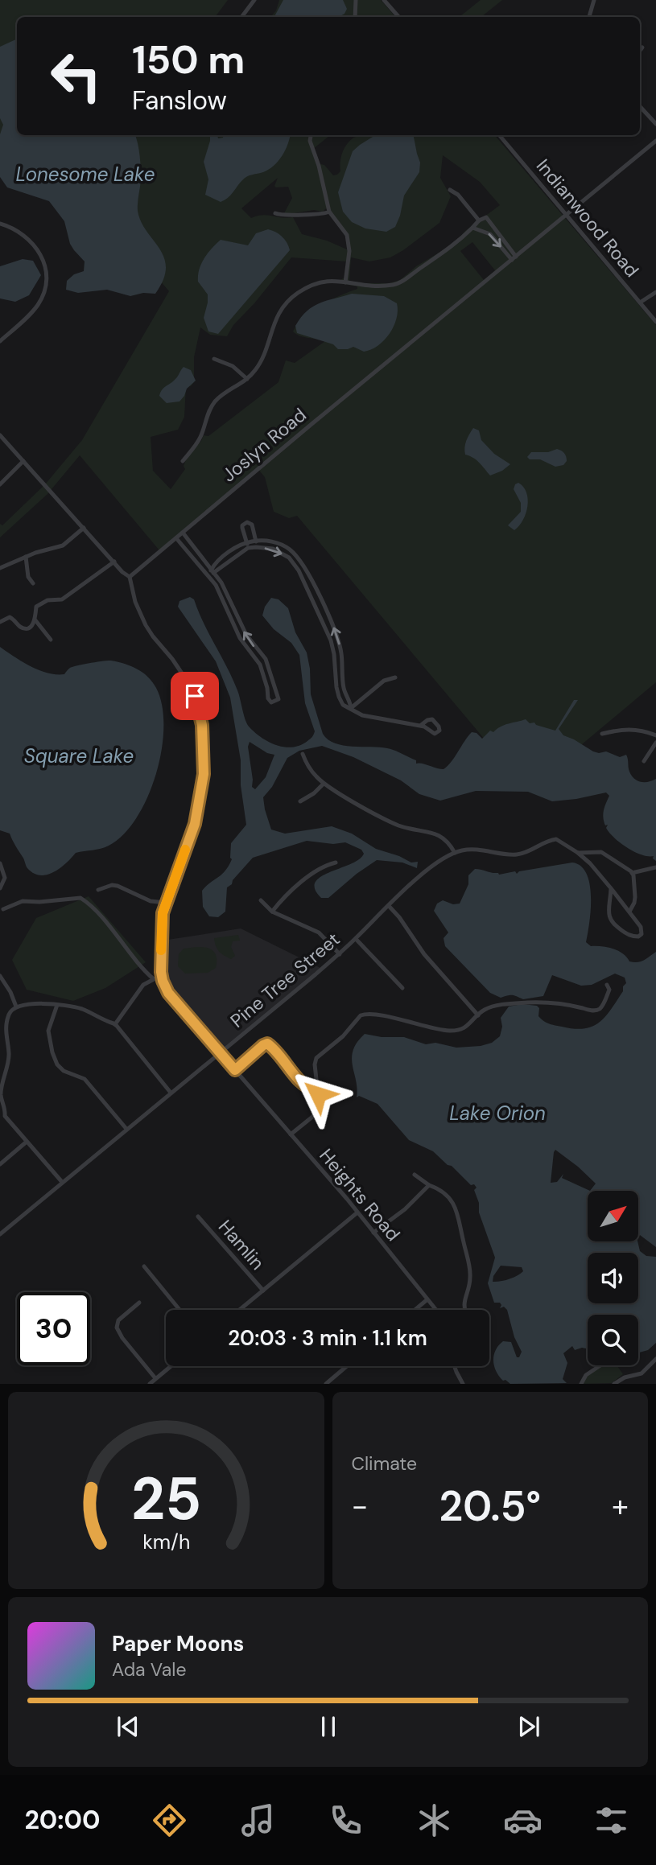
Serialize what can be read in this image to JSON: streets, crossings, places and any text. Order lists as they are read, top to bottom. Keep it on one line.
{"streets":{"street":["Indianwood Road","Joslyn Road","Pine Tree Street","Heights Road","Hamlin"]},"crossings":[["Indianwood Road","Joslyn Road"],["Pine Tree Street","Heights Road"]],"water":["Lonesome Lake","Square Lake","Lake Orion"],"north":"top right","page":{"turn":["150 m","Fanslow"],"limit":"30","trip":"20:03 · 3 min · 1.1 km","tile":"Climate","heat":["−","20.5°","+"],"song":["Paper Moons","Ada Vale"],"tabs":"20:00","gauge":["25","km/h"]}}
